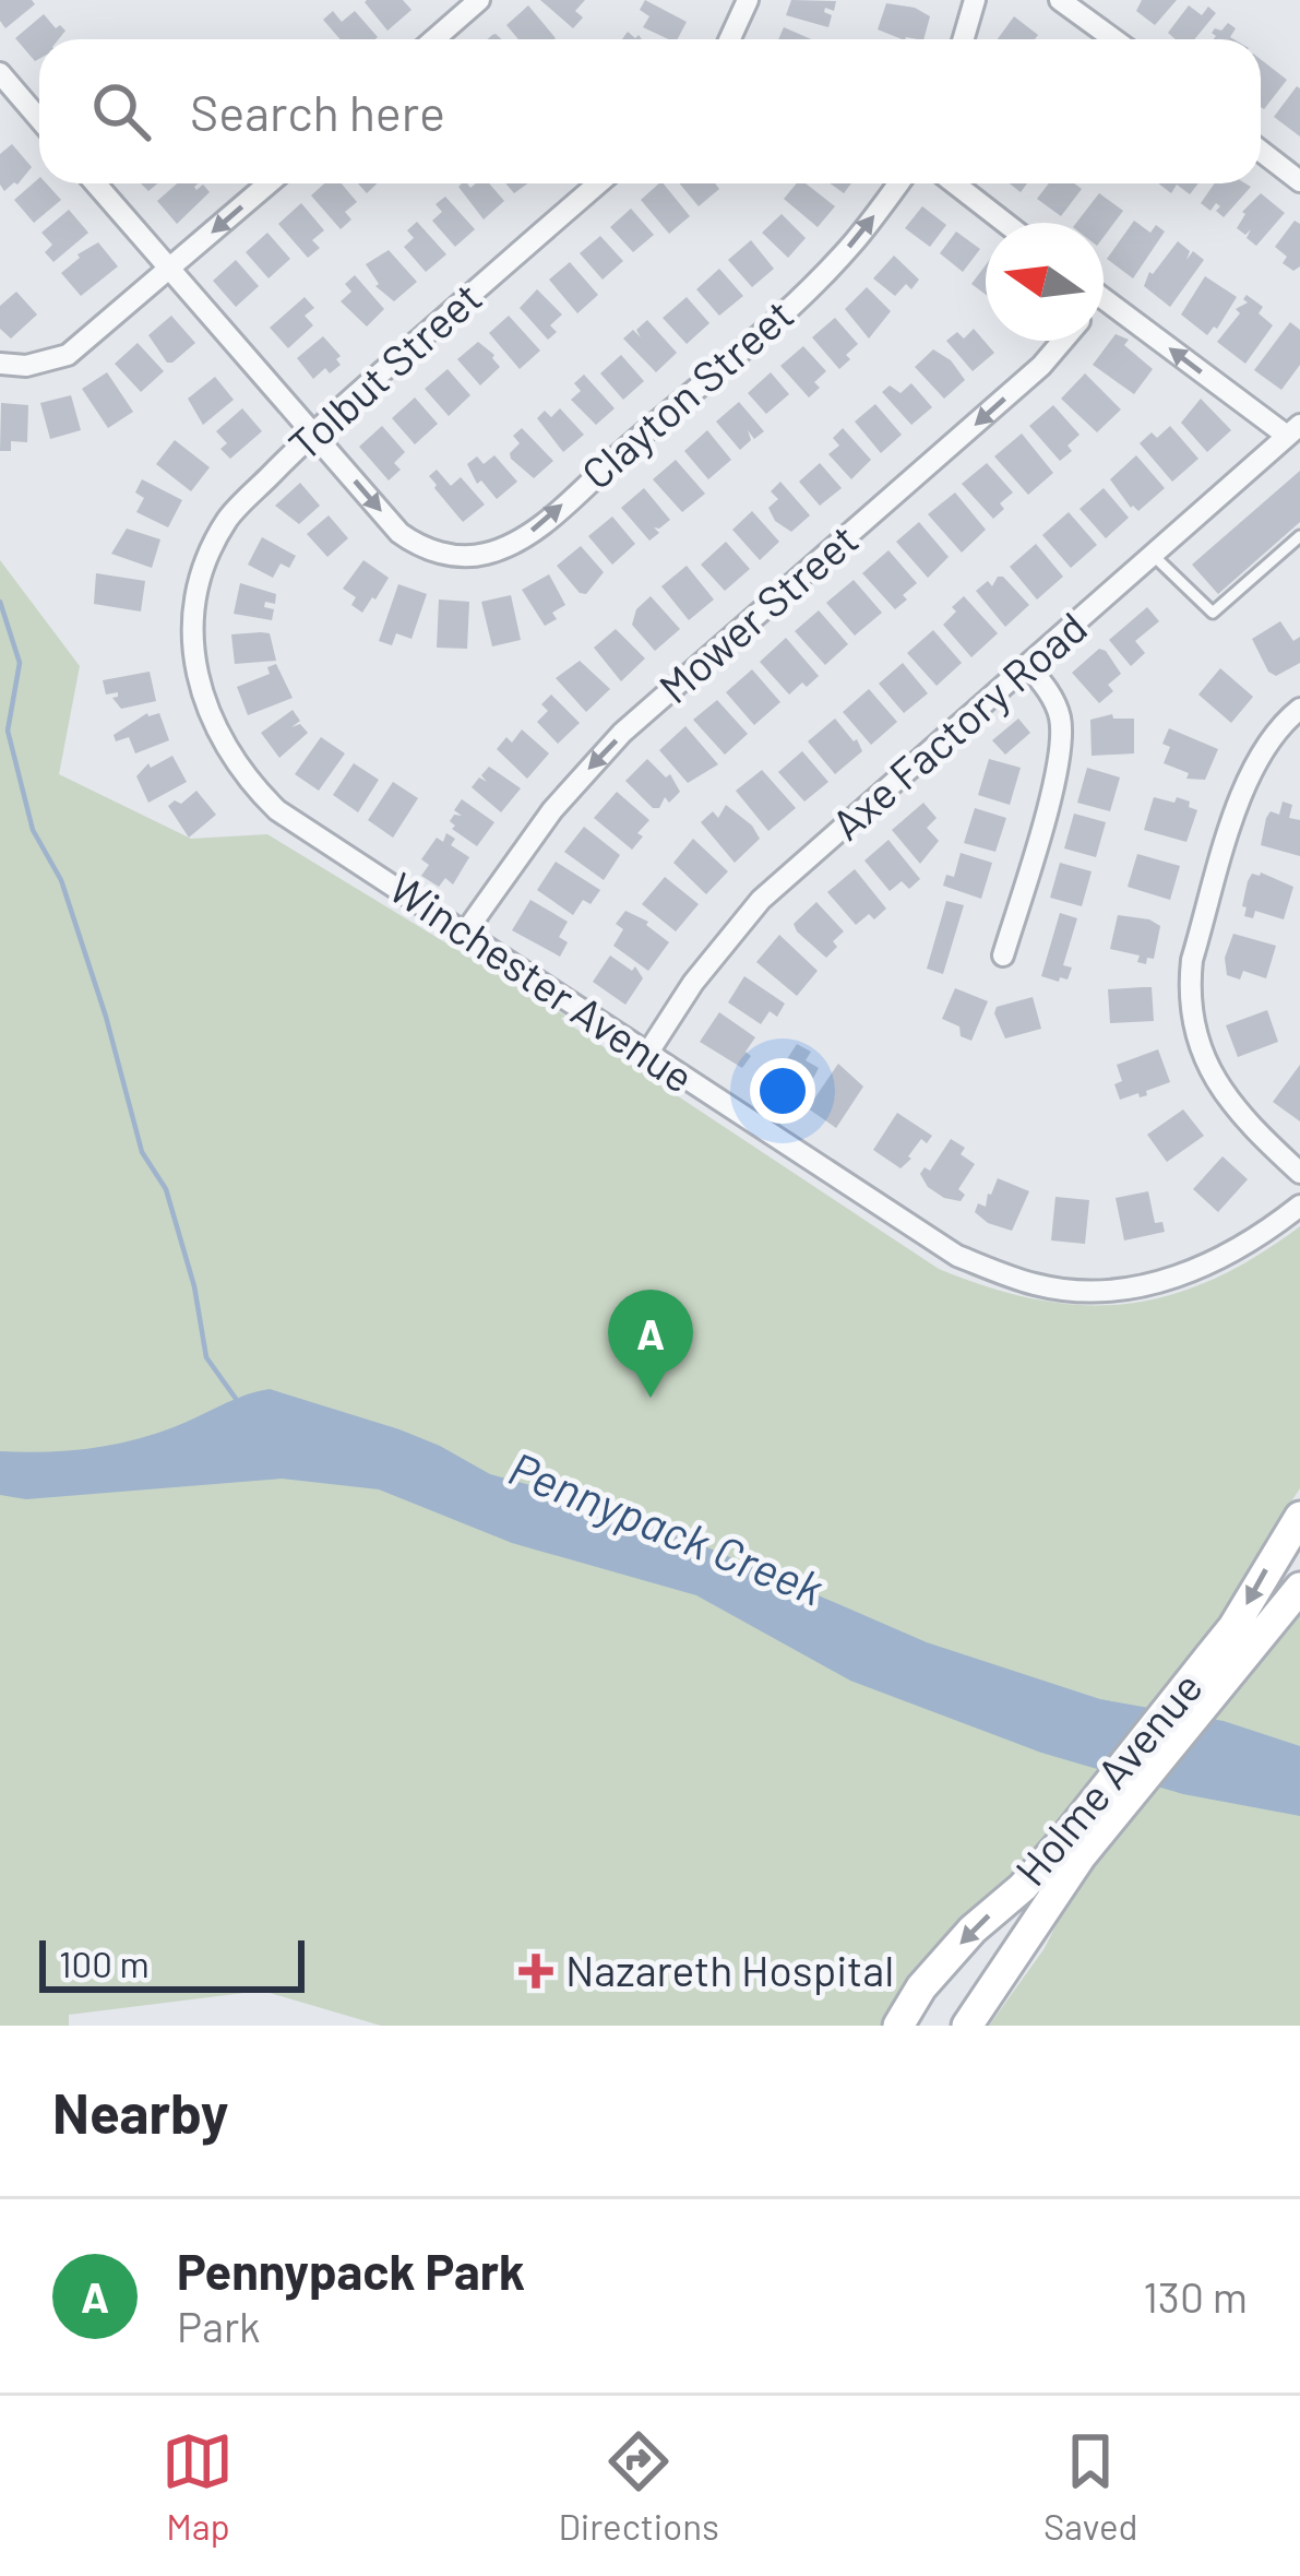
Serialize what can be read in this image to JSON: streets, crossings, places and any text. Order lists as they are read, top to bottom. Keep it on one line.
{"streets":{"main road":["Holme Avenue"],"street":["Tolbut Street","Clayton Street","Mower Street","Axe Factory Road","Winchester Avenue"]},"crossings":[["Tolbut Street","Clayton Street"],["Tolbut Street","Winchester Avenue"],["Mower Street","Winchester Avenue"],["Axe Factory Road","Winchester Avenue"]],"one_way":["Clayton Street","Mower Street"],"water":["Pennypack Creek"],"places":{"health":["Nazareth Hospital"]},"scale_bar":"100 m","north":"left","page":{"search":"Search here","pins":"A","scale":"100 m","heading":"Nearby","list":[{"mark":"A","name":"Pennypack Park","note":"Park","value":"130 m"}],"nav":["Map","Directions","Saved"]}}
